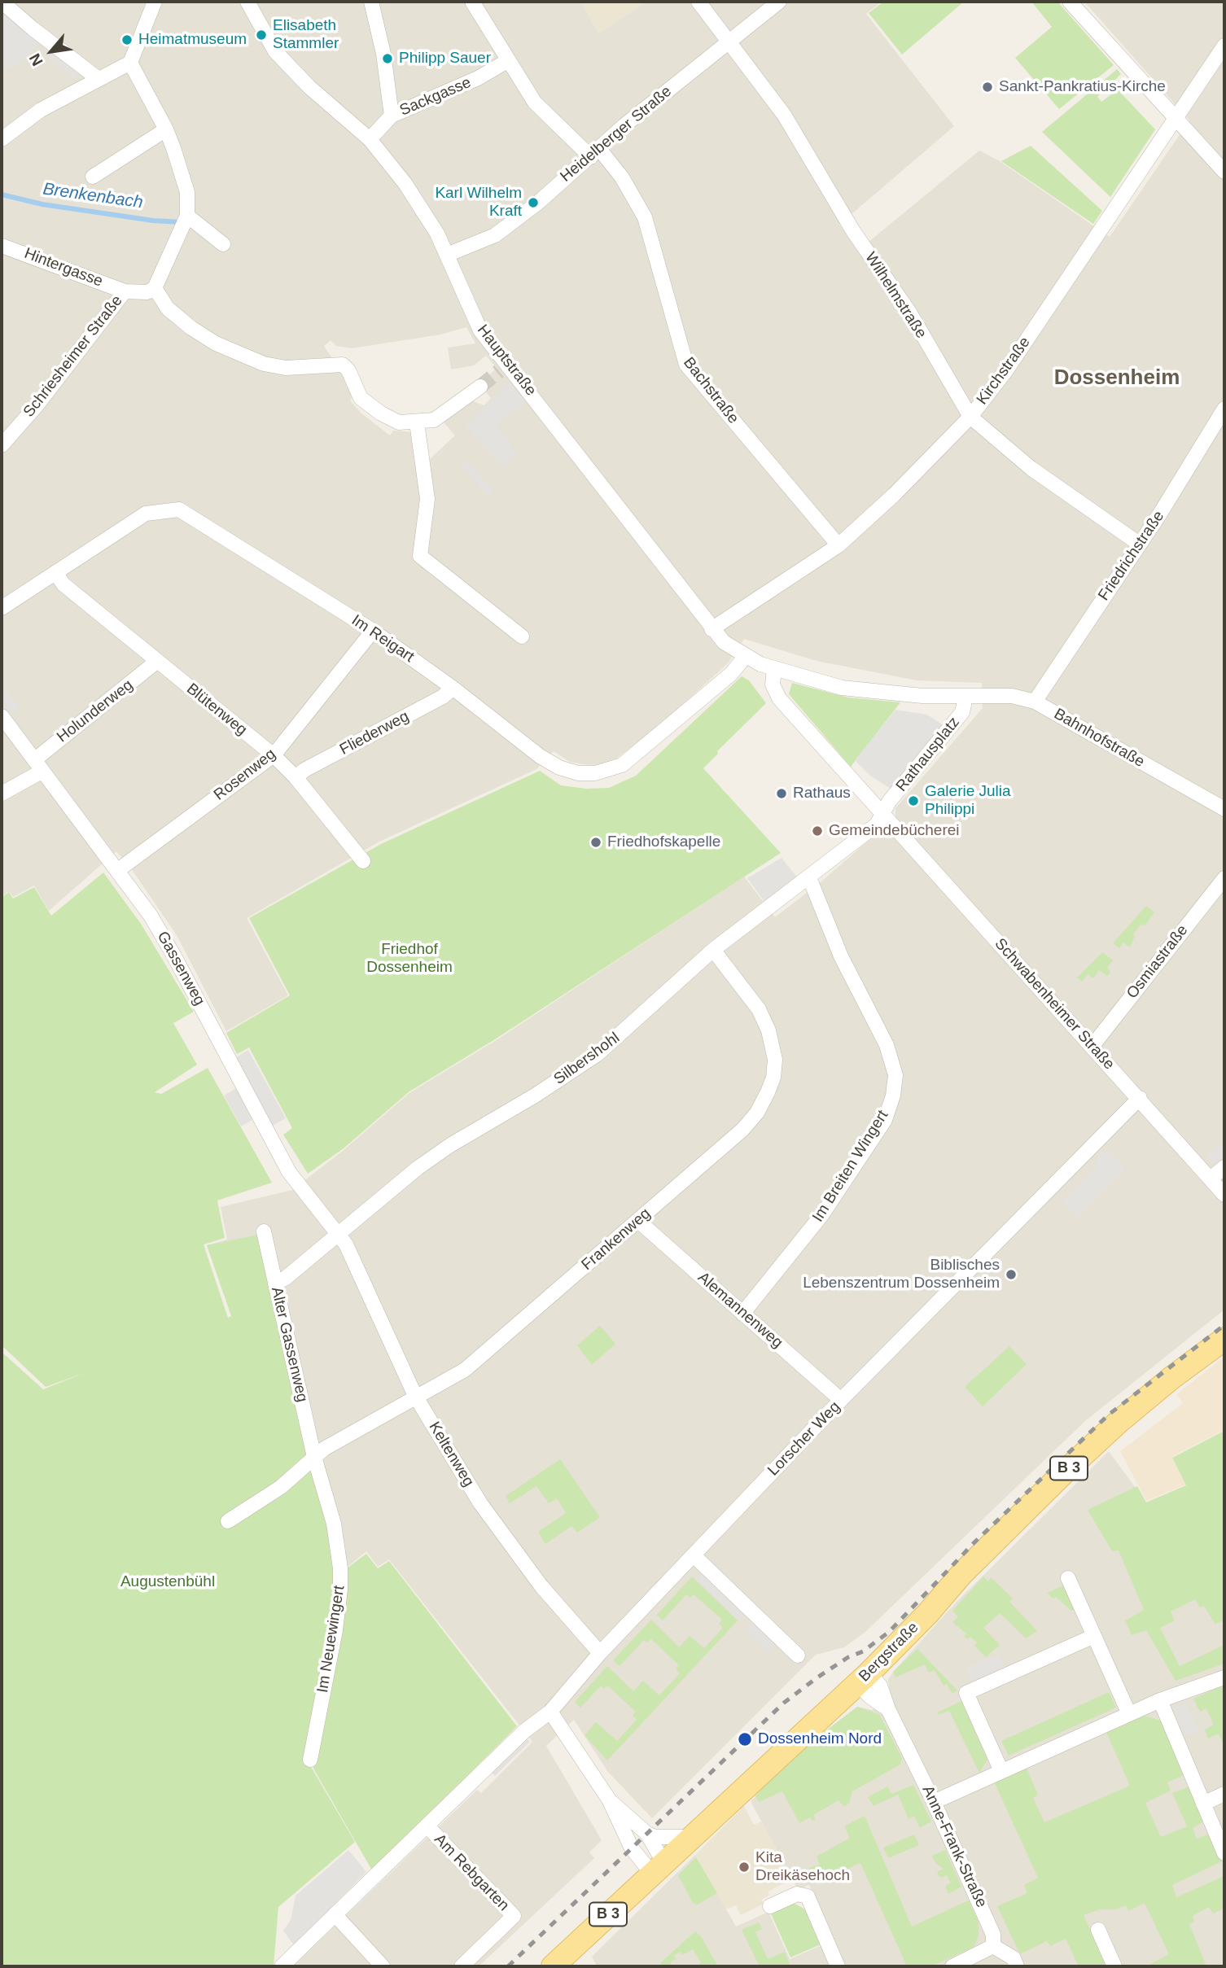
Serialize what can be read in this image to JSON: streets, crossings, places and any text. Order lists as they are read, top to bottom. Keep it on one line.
{"streets":{"main road":["B 3","Bergstraße"],"street":["Sackgasse","Heidelberger Straße","Hintergasse","Wilhelmstraße","Schriesheimer Straße","Hauptstraße","Kirchstraße","Bachstraße","Friedrichstraße","Im Reigart","Blütenweg","Holunderweg","Fliederweg","Bahnhofstraße","Rathausplatz","Rosenweg","Osmiastraße","Gassenweg","Schwabenheimer Straße","Silbershohl","Im Breiten Wingert","Frankenweg","Alemannenweg","Alter Gassenweg","Lorscher Weg","Keltenweg","Im Neuewingert","Anne-Frank-Straße","Am Rebgarten"]},"crossings":[["Sackgasse","Hauptstraße"],["Sackgasse","Bachstraße"],["Heidelberger Straße","Wilhelmstraße"],["Heidelberger Straße","Hauptstraße"],["Heidelberger Straße","Bachstraße"],["Hintergasse","Schriesheimer Straße"],["Wilhelmstraße","Kirchstraße"],["Wilhelmstraße","Friedrichstraße"],["Hauptstraße","Kirchstraße"],["Hauptstraße","Im Reigart"],["Hauptstraße","Rathausplatz"],["Kirchstraße","Bachstraße"],["Friedrichstraße","Bahnhofstraße"],["Im Reigart","Blütenweg"],["Im Reigart","Fliederweg"],["Im Reigart","Rosenweg"],["Blütenweg","Holunderweg"],["Blütenweg","Fliederweg"],["Blütenweg","Rosenweg"],["Holunderweg","Gassenweg"],["Bahnhofstraße","Rathausplatz"],["Rathausplatz","Schwabenheimer Straße"],["Rathausplatz","Silbershohl"],["Rosenweg","Gassenweg"],["Osmiastraße","Schwabenheimer Straße"],["Gassenweg","Silbershohl"],["Gassenweg","Keltenweg"],["Schwabenheimer Straße","Silbershohl"],["Schwabenheimer Straße","Lorscher Weg"],["Silbershohl","Im Breiten Wingert"],["Silbershohl","Frankenweg"],["Silbershohl","Alter Gassenweg"],["Silbershohl","Keltenweg"],["Im Breiten Wingert","Alemannenweg"],["Frankenweg","Alemannenweg"],["Frankenweg","Alter Gassenweg"],["Frankenweg","Keltenweg"],["Frankenweg","Im Neuewingert"],["Alemannenweg","Lorscher Weg"],["Alter Gassenweg","Im Neuewingert"],["Lorscher Weg","Keltenweg"],["Lorscher Weg","Am Rebgarten"],["Bergstraße","Anne-Frank-Straße"]],"districts":["Dossenheim"],"water":["Brenkenbach"],"parks":["Friedhof Dossenheim","Augustenbühl"],"places":["Elisabeth Stammler","Heimatmuseum","Philipp Sauer","Sankt-Pankratius-Kirche","Karl Wilhelm Kraft","Rathaus","Galerie Julia Philippi","Gemeindebücherei","Friedhofskapelle","Biblisches Lebenszentrum Dossenheim","Dossenheim Nord","Kita Dreikäsehoch"],"north":"bottom left"}
